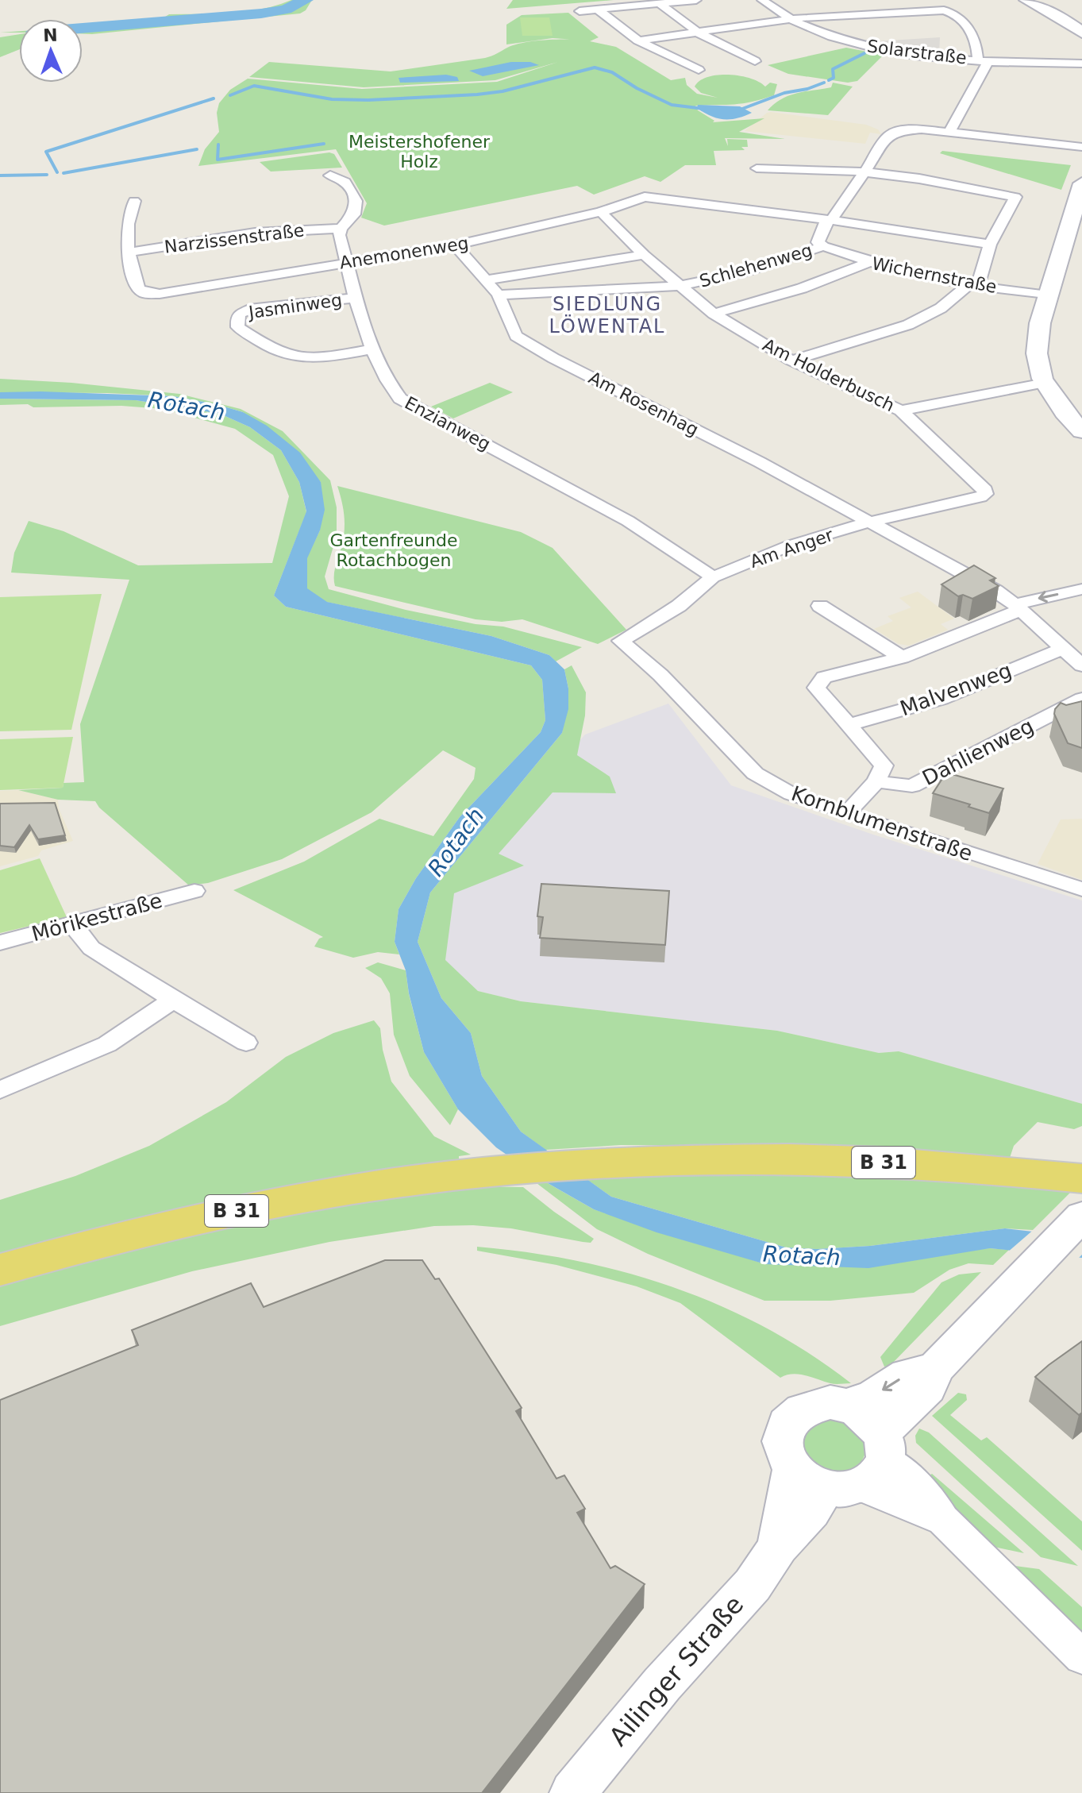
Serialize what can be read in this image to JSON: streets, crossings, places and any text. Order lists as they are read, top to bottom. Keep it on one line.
{"streets":{"main road":["B 31","Ailinger Straße"],"street":["Solarstraße","Narzissenstraße","Anemonenweg","Schlehenweg","Wichernstraße","Jasminweg","Am Holderbusch","Am Rosenhag","Enzianweg","Am Anger","Malvenweg","Dahlienweg","Kornblumenstraße","Mörikestraße"]},"crossings":[["Narzissenstraße","Anemonenweg"],["Narzissenstraße","Enzianweg"],["Anemonenweg","Am Holderbusch"],["Anemonenweg","Am Rosenhag"],["Anemonenweg","Enzianweg"],["Schlehenweg","Wichernstraße"],["Schlehenweg","Am Holderbusch"],["Schlehenweg","Am Rosenhag"],["Jasminweg","Enzianweg"],["Am Holderbusch","Am Anger"],["Am Rosenhag","Am Anger"],["Am Rosenhag","Malvenweg"],["Enzianweg","Am Anger"],["Am Anger","Kornblumenstraße"]],"districts":["SIEDLUNG LÖWENTAL"],"water":["Rotach"],"parks":["Meistershofener Holz","Gartenfreunde Rotachbogen"],"north":"top"}
